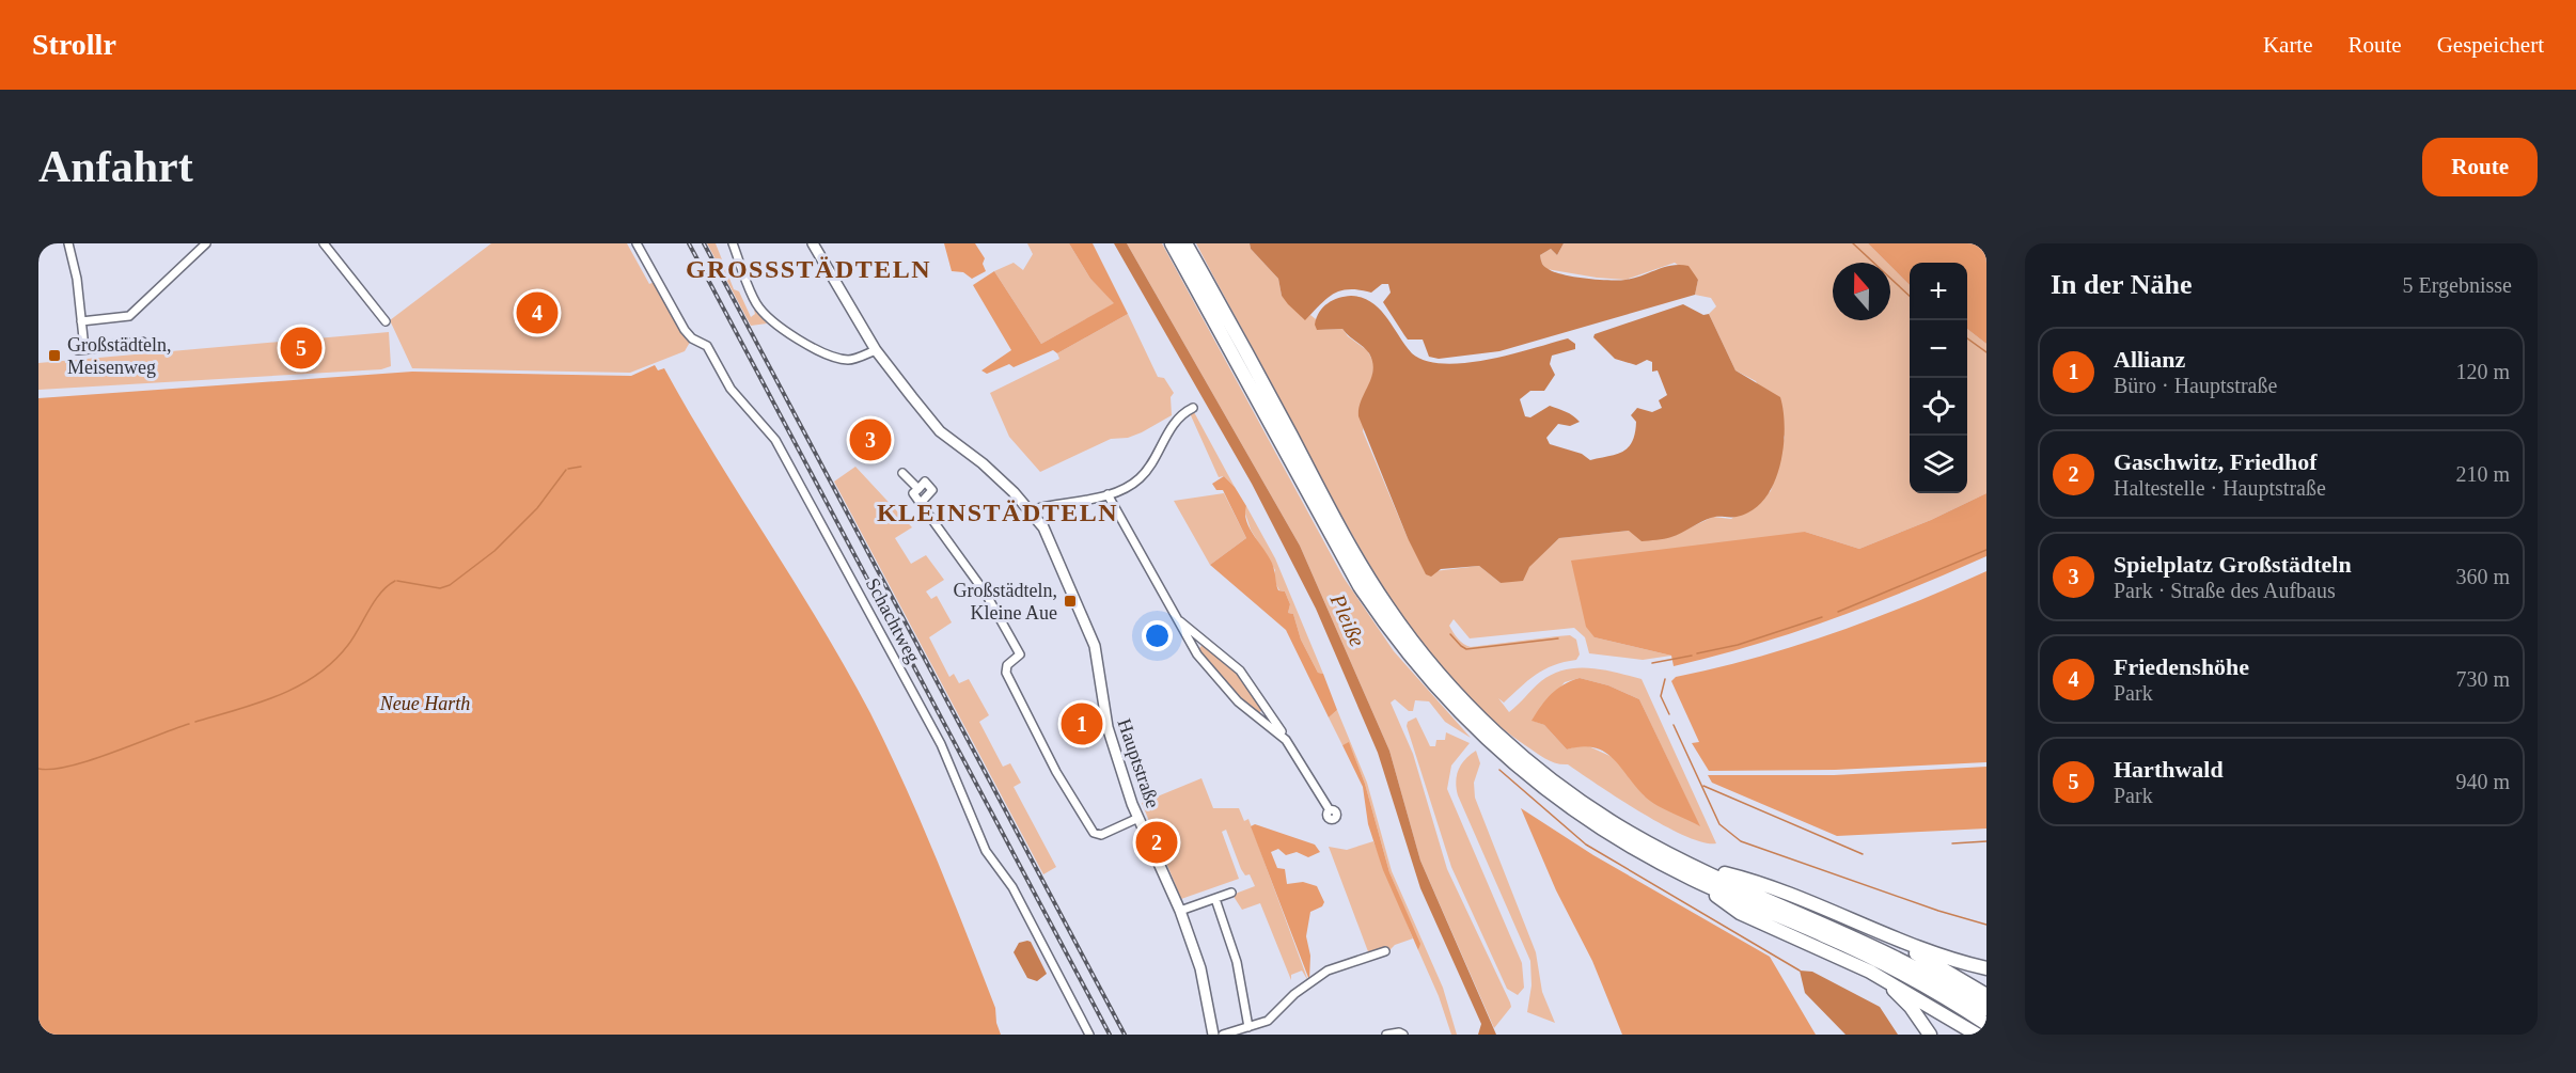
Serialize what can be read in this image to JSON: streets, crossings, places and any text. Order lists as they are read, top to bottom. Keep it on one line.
{"streets":{"main road":["Hauptstraße"],"street":["Schachtweg"]},"districts":["GROSSSTÄDTELN","KLEINSTÄDTELN"],"water":["Pleiße"],"parks":["Neue Harth"],"places":{"transit":["Großstädteln, Meisenweg","Großstädteln, Kleine Aue"]},"north":"top","page":{"header":"Strollr","nav":["Karte","Route","Gespeichert"],"buttons":"Route","title":"Anfahrt","heading":["In der Nähe","5 Ergebnisse"],"map_buttons":["+","−"],"pins":["4","5","3","1","2"],"list":[{"mark":"1","name":"Allianz","note":"Büro · Hauptstraße","value":"120 m"},{"mark":"2","name":"Gaschwitz, Friedhof","note":"Haltestelle · Hauptstraße","value":"210 m"},{"mark":"3","name":"Spielplatz Großstädteln","note":"Park · Straße des Aufbaus","value":"360 m"},{"mark":"4","name":"Friedenshöhe","note":"Park","value":"730 m"},{"mark":"5","name":"Harthwald","note":"Park","value":"940 m"}]}}
